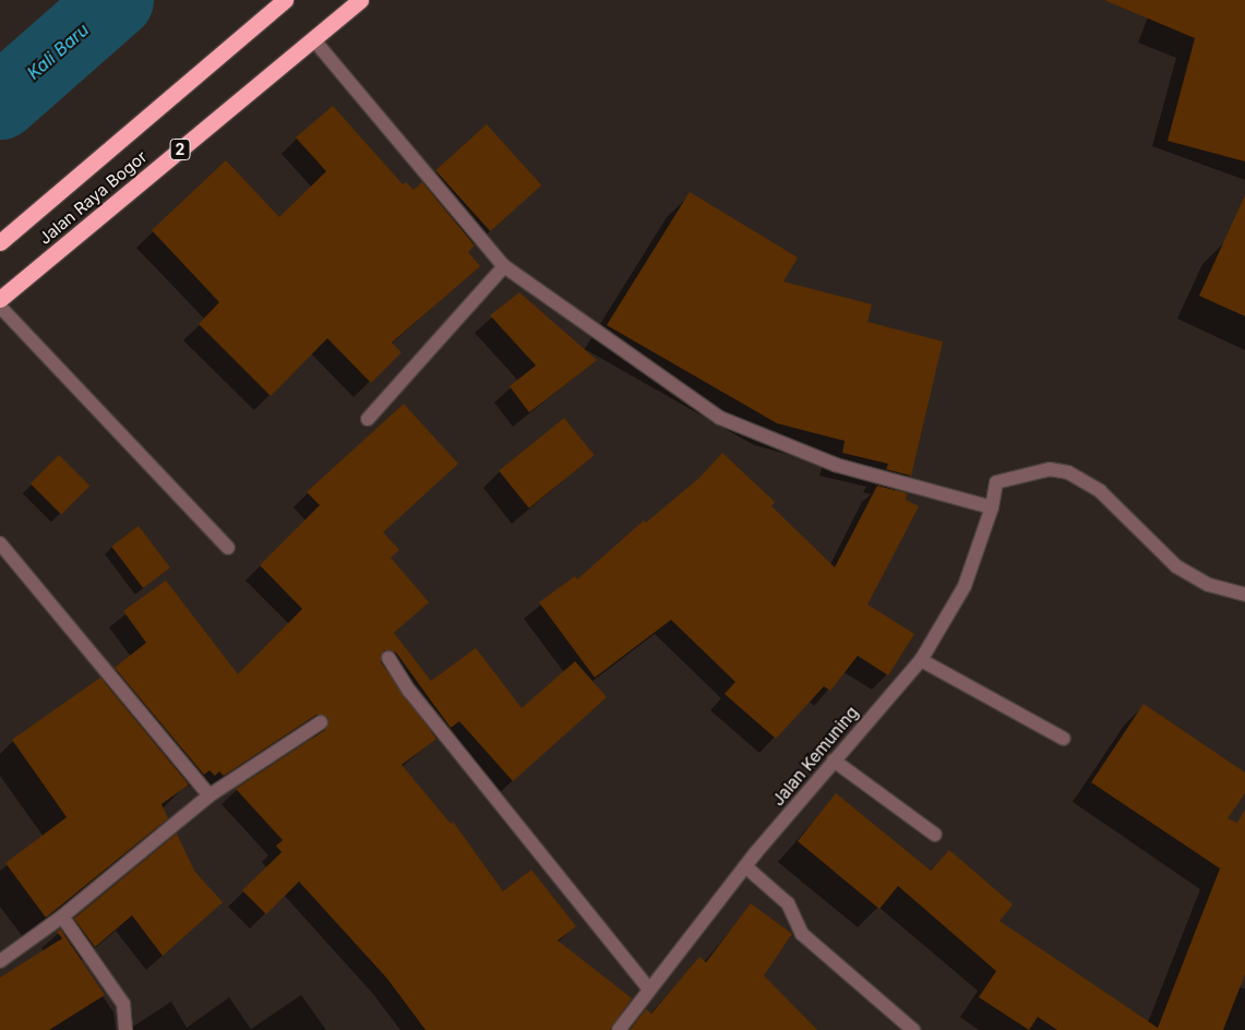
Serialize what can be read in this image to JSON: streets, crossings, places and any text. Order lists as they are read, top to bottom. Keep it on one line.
{"streets":{"highway":["2","Jalan Raya Bogor"],"street":["Jalan Kemuning"]},"water":["Kali Baru"]}
